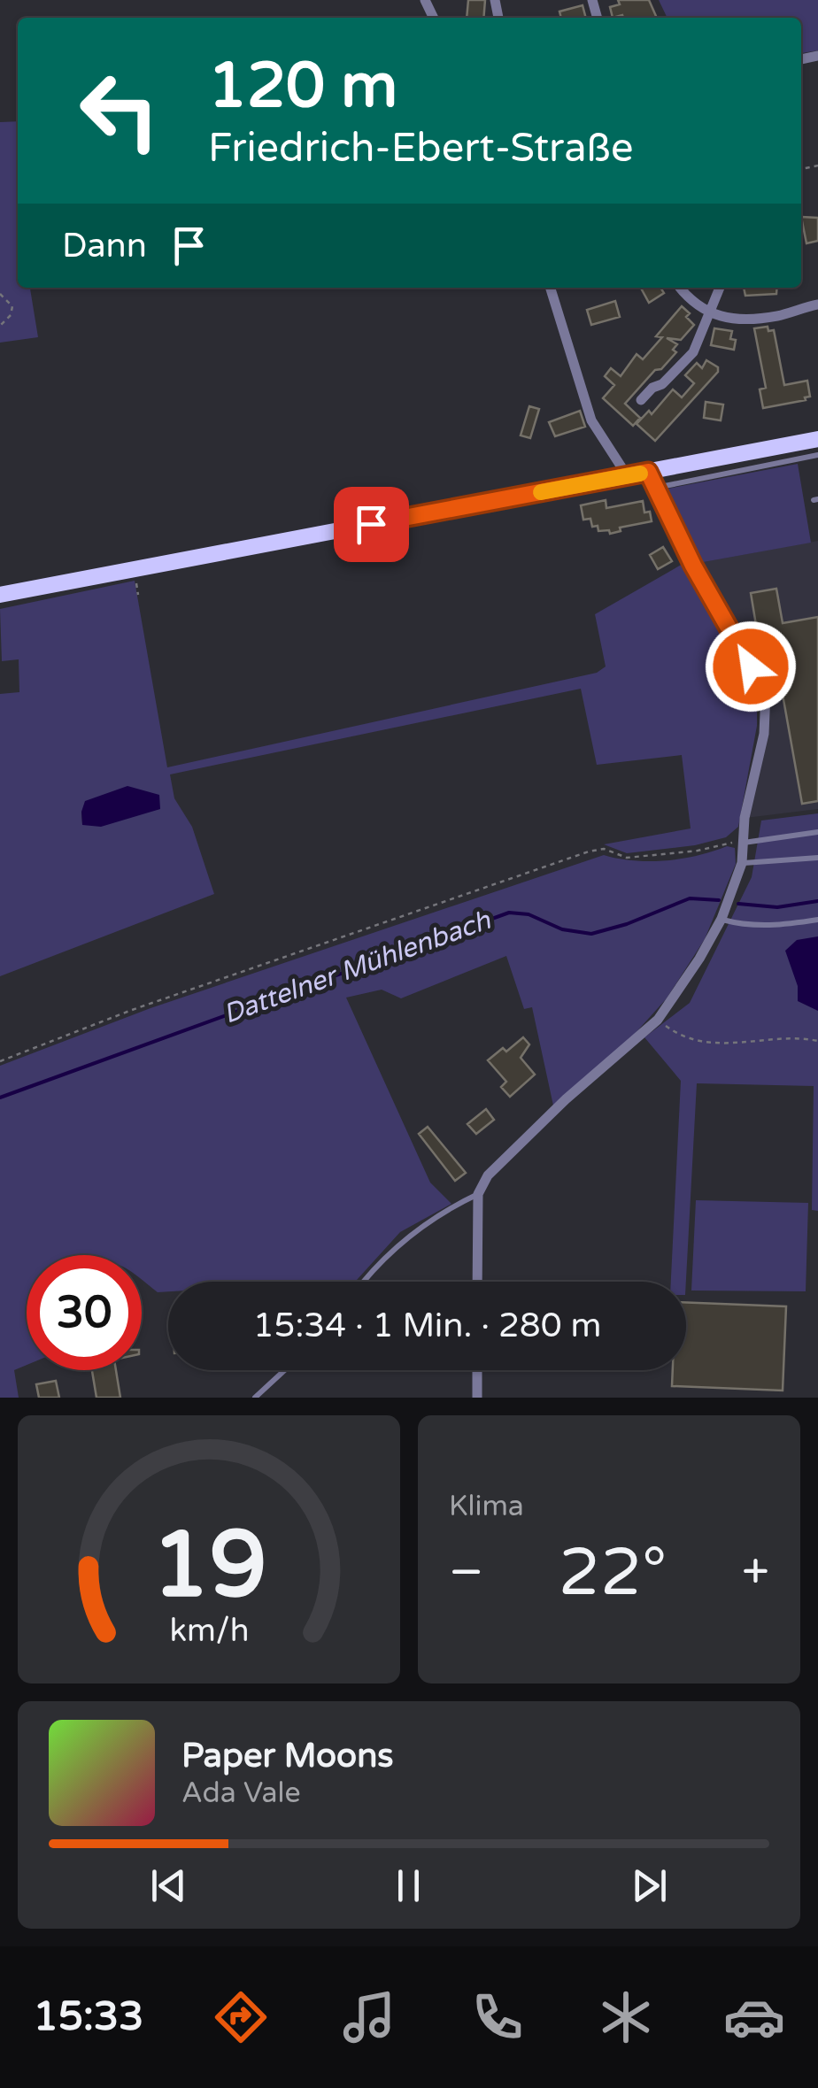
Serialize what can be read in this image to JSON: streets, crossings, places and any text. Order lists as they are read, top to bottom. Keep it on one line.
{"water":["Dattelner Mühlenbach"],"page":{"turn":["120 m","Friedrich-Ebert-Straße"],"then":"Dann","limit":"30","trip":"15:34 · 1 Min. · 280 m","tile":"Klima","heat":["−","22°","+"],"song":["Paper Moons","Ada Vale"],"tabs":"15:33","gauge":["19","km/h"]}}
